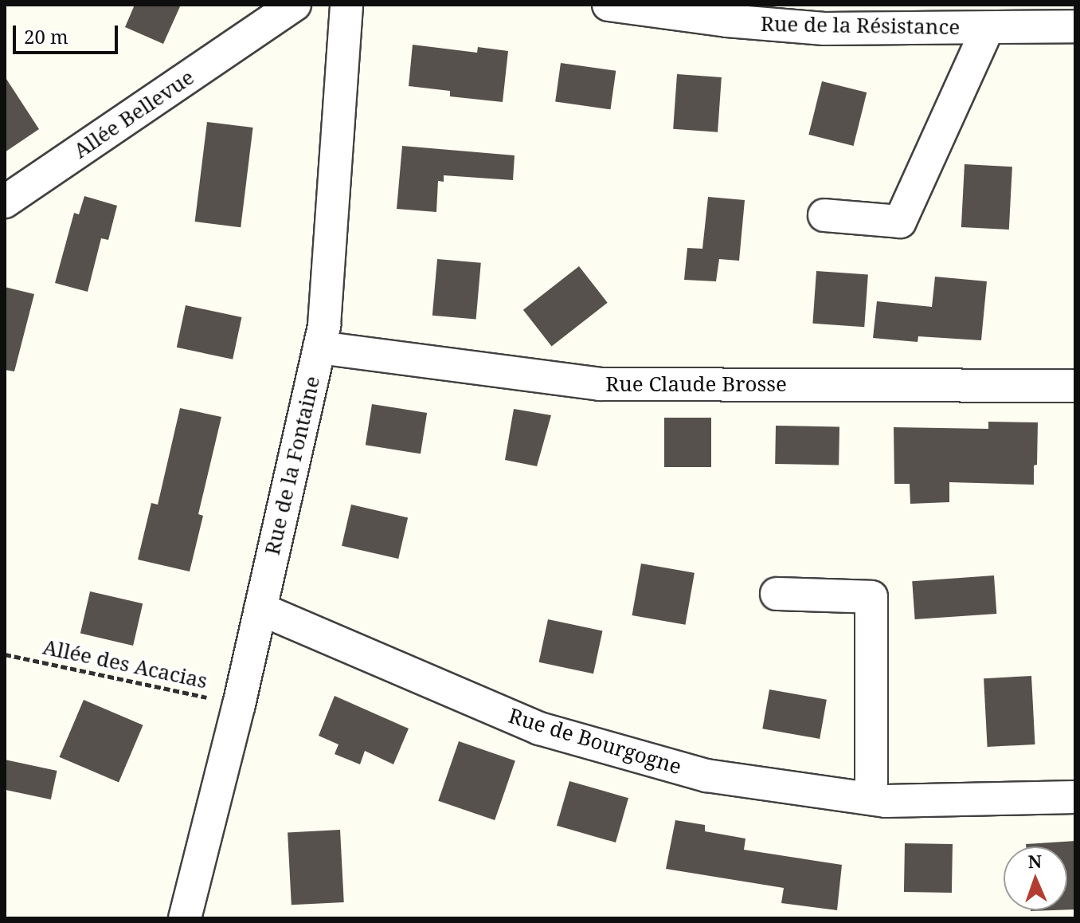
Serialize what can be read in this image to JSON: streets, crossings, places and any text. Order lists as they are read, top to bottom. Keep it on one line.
{"streets":{"street":["Rue de la Résistance","Allée Bellevue","Rue Claude Brosse","Rue de la Fontaine","Rue de Bourgogne"],"path":["Allée des Acacias"]},"crossings":[["Rue Claude Brosse","Rue de la Fontaine"],["Rue de la Fontaine","Allée des Acacias"],["Rue de la Fontaine","Rue de Bourgogne"]],"scale_bar":"20 m","north":"top"}
